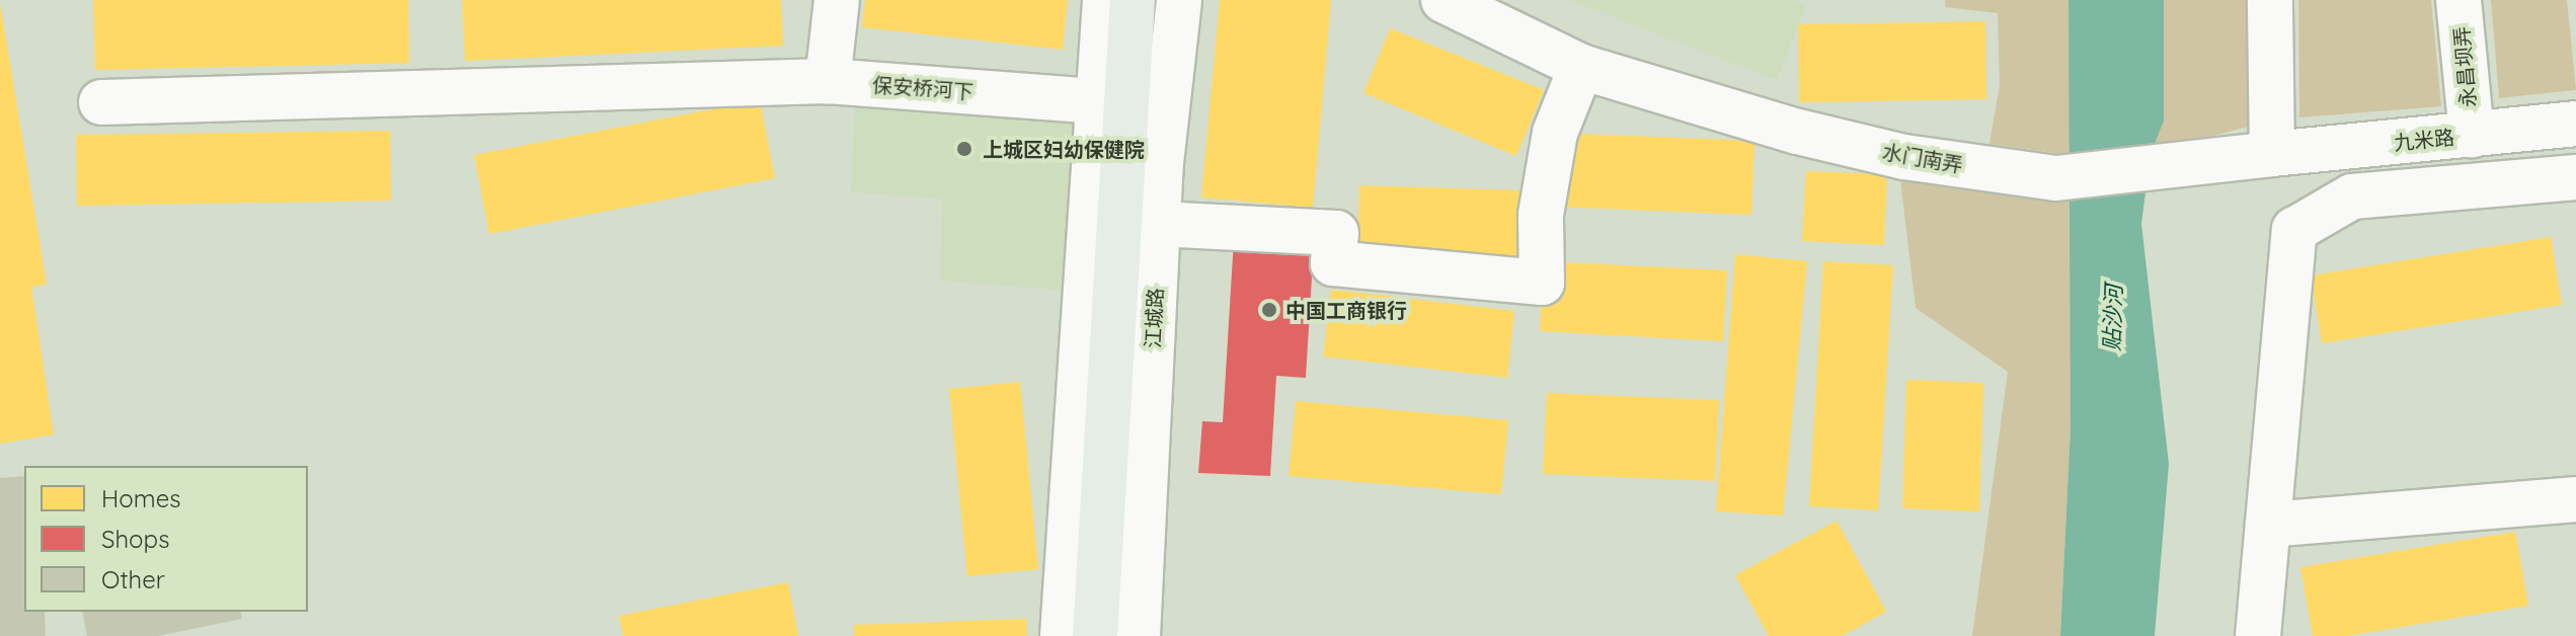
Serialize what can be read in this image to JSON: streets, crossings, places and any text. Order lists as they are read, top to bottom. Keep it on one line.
{"streets":{"main road":["江城路"],"street":["永昌坝弄","保安桥河下","九米路","水门南弄"]},"crossings":[["永昌坝弄","九米路"],["九米路","水门南弄"]],"water":["贴沙河"],"places":["上城区妇幼保健院","中国工商银行"],"legend":["Homes","Shops","Other"]}
